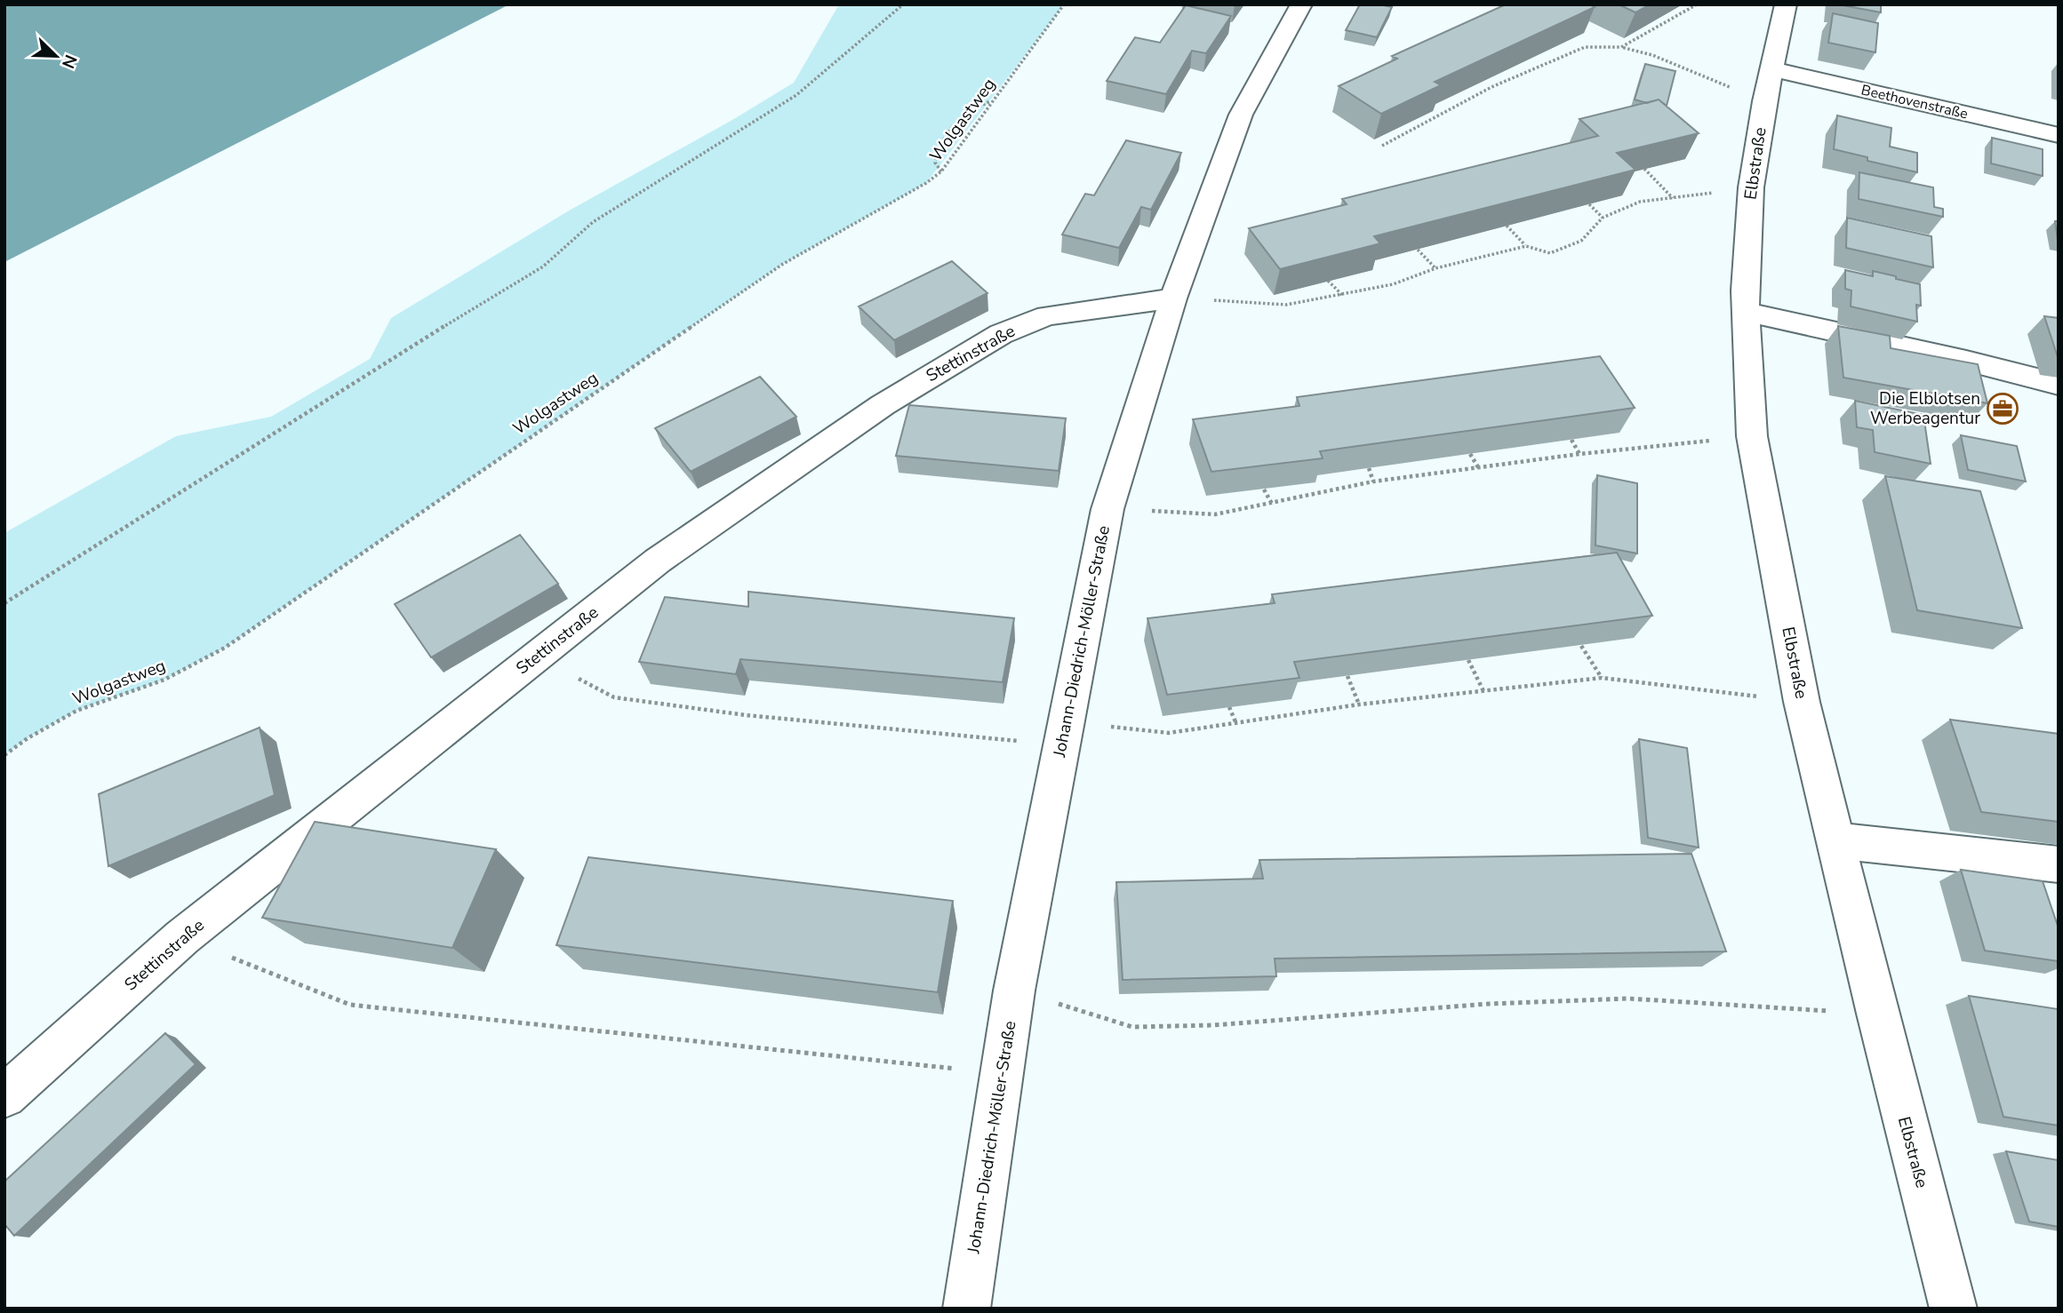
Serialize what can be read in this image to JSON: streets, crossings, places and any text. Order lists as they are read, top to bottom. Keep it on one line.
{"streets":{"street":["Beethovenstraße","Elbstraße","Stettinstraße","Johann-Diedrich-Möller-Straße"],"path":["Wolgastweg"]},"crossings":[["Beethovenstraße","Elbstraße"],["Stettinstraße","Johann-Diedrich-Möller-Straße"]],"places":{"office":["Die Elblotsen Werbeagentur"]},"north":"bottom right"}
